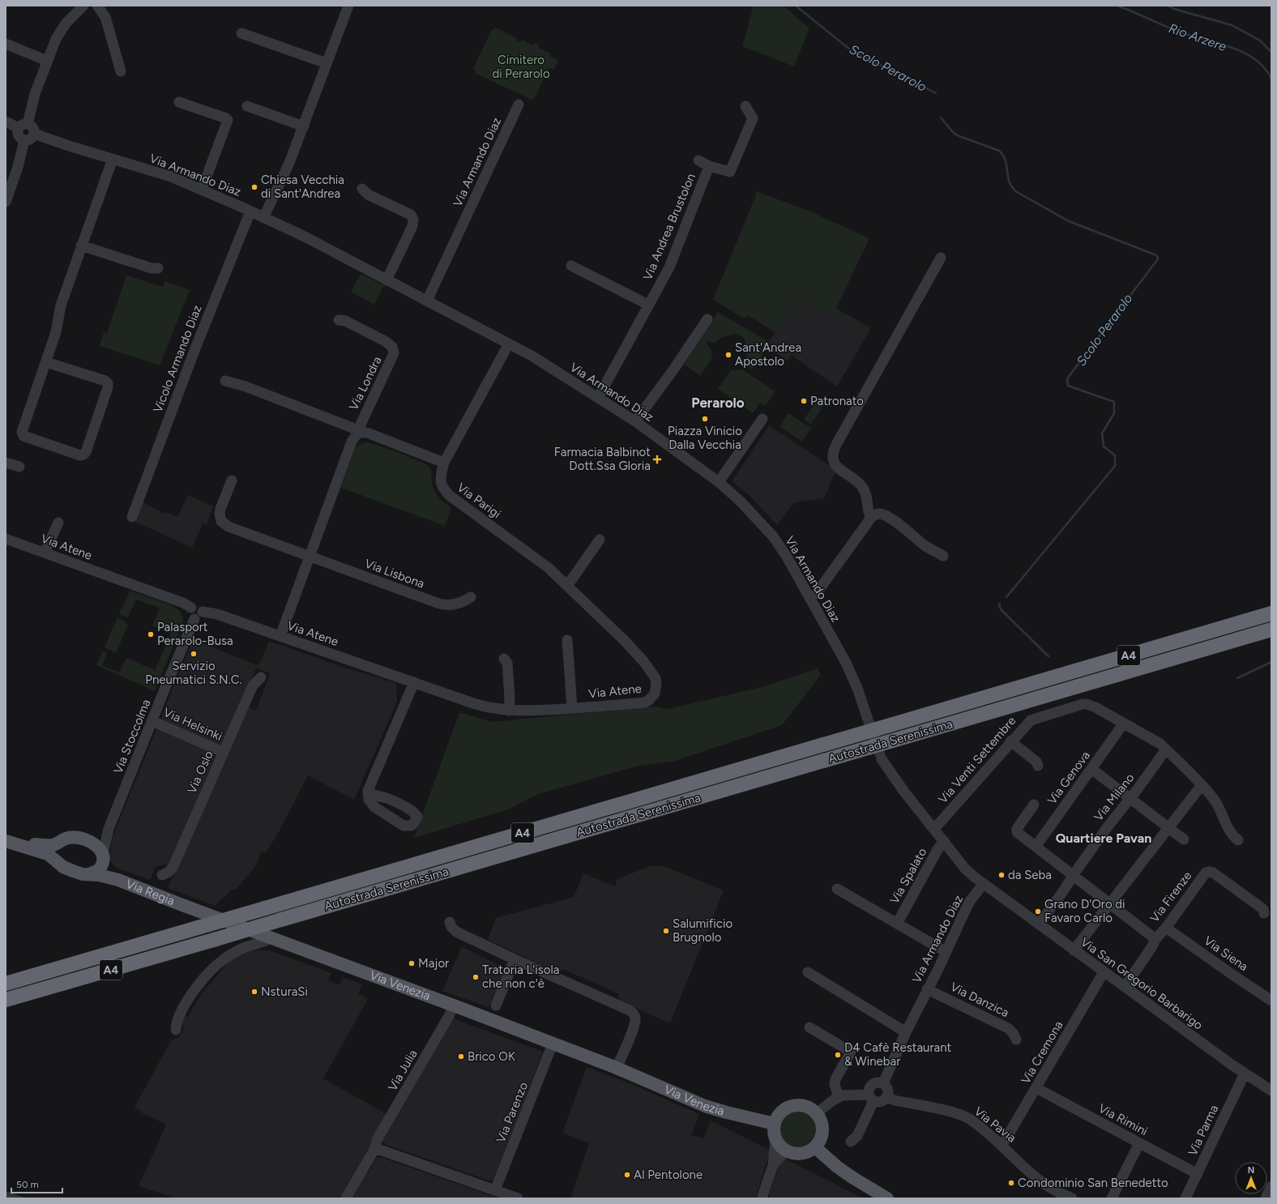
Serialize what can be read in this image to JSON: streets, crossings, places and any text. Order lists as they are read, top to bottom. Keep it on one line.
{"streets":{"highway":["A4","Autostrada Serenissima"],"main road":["Via Regia","Via Venezia"],"street":["Via Armando Diaz","Via Andrea Brustolon","Vicolo Armando Diaz","Via Londra","Via Parigi","Via Atene","Via Lisbona","Via Helsinki","Via Stoccolma","Via Venti Settembre","Via Oslo","Via Genova","Via Milano","Via Spalato","Via Firenze","Via Siena","Via San Gregorio Barbarigo","Via Danzica","Via Cremona","Via Julia","Via Parenzo","Via Rimini","Via Pavia","Via Parma"]},"crossings":[["Via Armando Diaz","Via Andrea Brustolon"],["Via Armando Diaz","Vicolo Armando Diaz"],["Via Armando Diaz","Via Parigi"],["Via Armando Diaz","Via Spalato"],["Via Armando Diaz","Via San Gregorio Barbarigo"],["Via Armando Diaz","Via Danzica"],["Via Armando Diaz","Via Pavia"],["Via Parigi","Via Atene"],["Via Atene","Via Stoccolma"],["Via Helsinki","Via Stoccolma"],["Via Helsinki","Via Oslo"],["Via Stoccolma","Via Regia"],["Via Venti Settembre","Via Genova"],["Via Venti Settembre","Via Milano"],["Via Milano","Via San Gregorio Barbarigo"],["Via Regia","Via Venezia"],["Via Firenze","Via Siena"],["Via Firenze","Via San Gregorio Barbarigo"],["Via San Gregorio Barbarigo","Via Cremona"],["Via San Gregorio Barbarigo","Via Parma"],["Via Venezia","Via Julia"],["Via Venezia","Via Parenzo"],["Via Cremona","Via Rimini"],["Via Cremona","Via Pavia"],["Via Rimini","Via Parma"]],"districts":["Perarolo","Quartiere Pavan"],"water":["Rio Arzere","Scolo Perarolo"],"parks":["Cimitero di Perarolo"],"places":{"other":["Chiesa Vecchia di Sant'Andrea","Sant'Andrea Apostolo","Patronato","Piazza Vinicio Dalla Vecchia","Palasport Perarolo-Busa","Servizio Pneumatici S.N.C.","da Seba","Grano D'Oro di Favaro Carlo","Salumificio Brugnolo","Major","Tratoria L'isola che non c'è","NsturaSi","D4 Cafè Restaurant & Winebar","Brico OK","Al Pentolone","Condominio San Benedetto"],"health":["Farmacia Balbinot Dott.Ssa Gloria"]},"scale_bar":"50 m","north":"top"}
